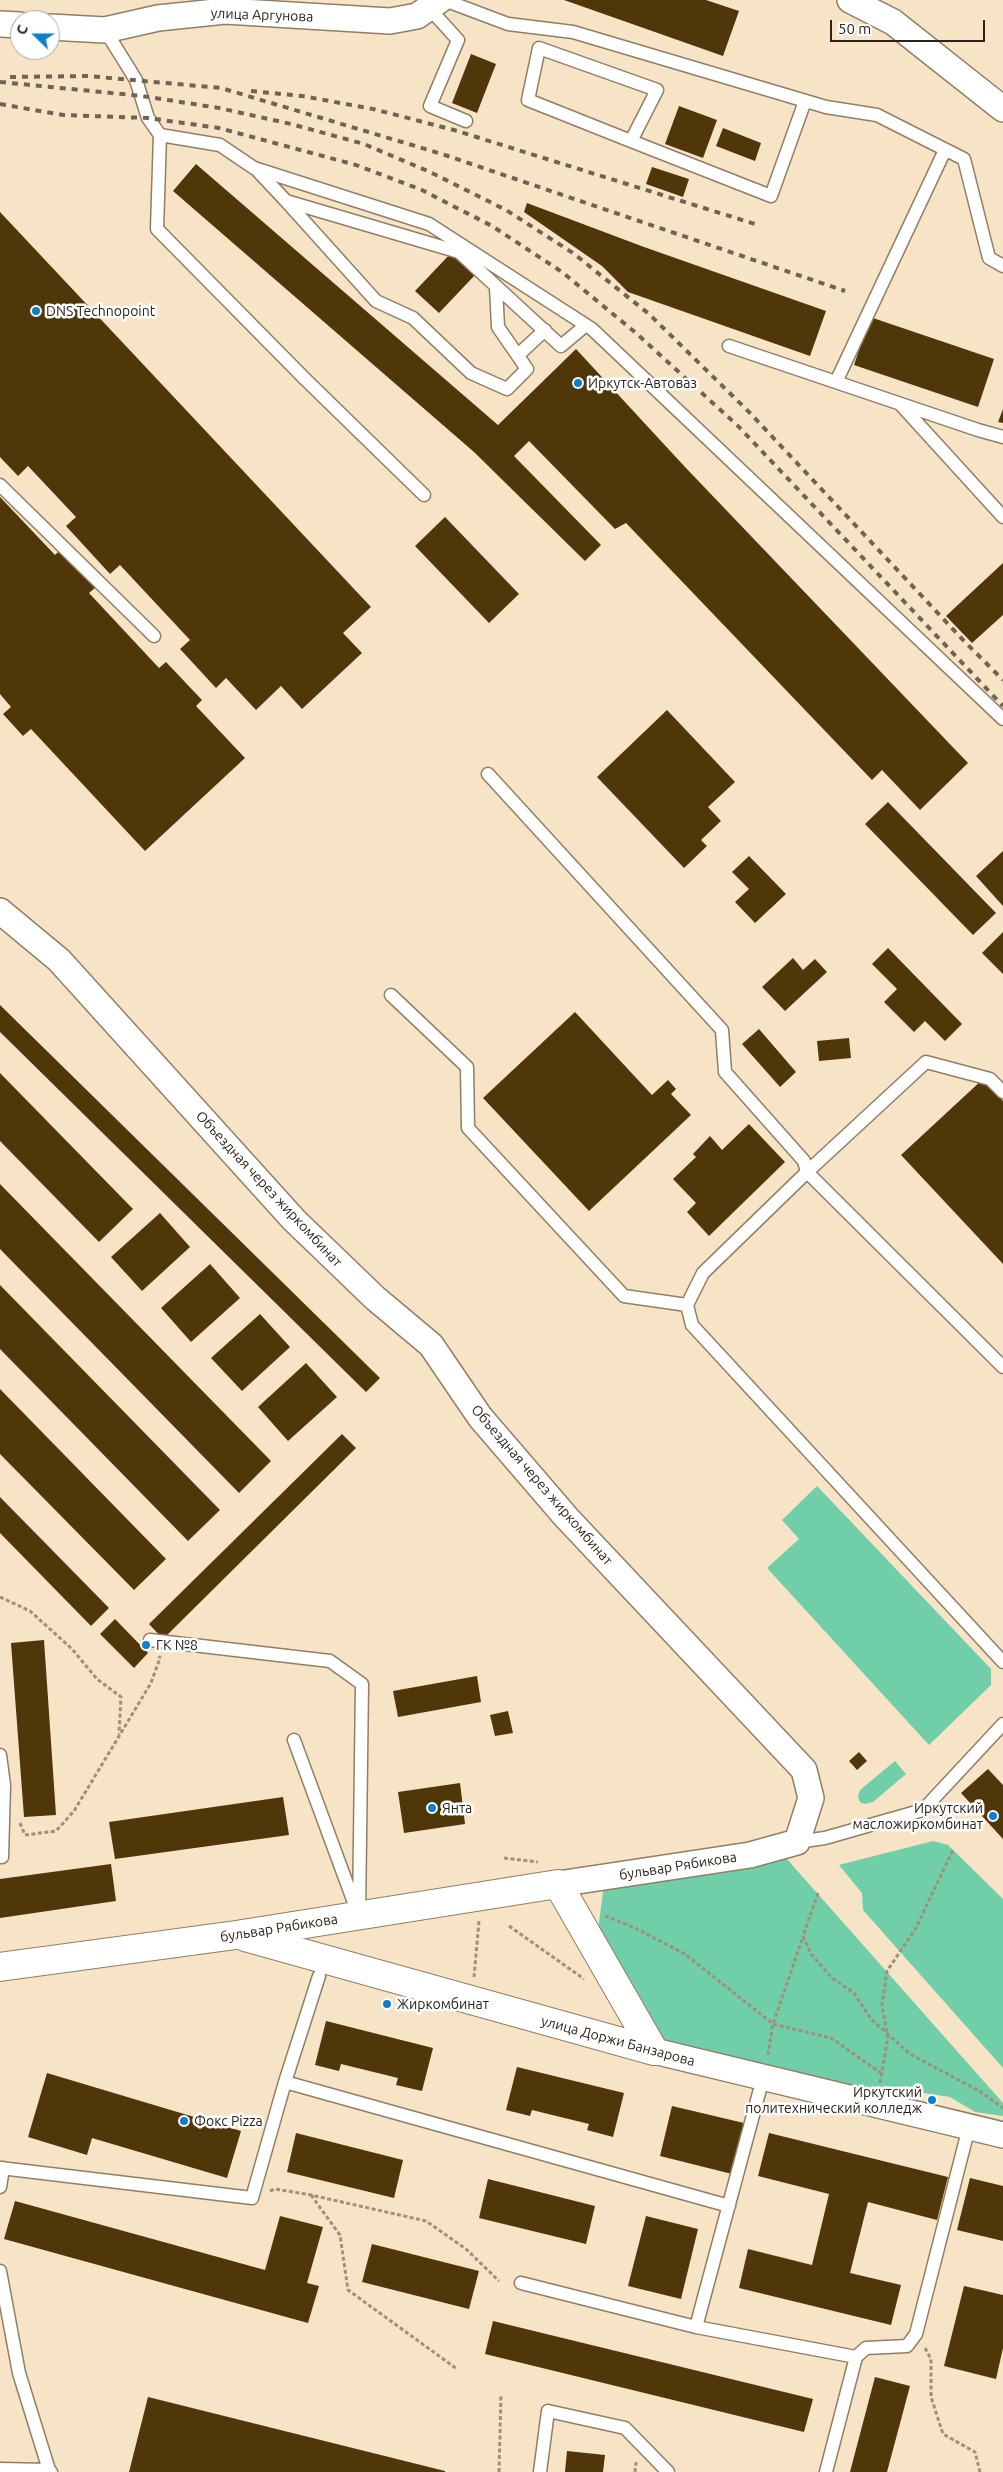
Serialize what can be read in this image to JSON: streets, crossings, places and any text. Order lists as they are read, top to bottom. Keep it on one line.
{"streets":{"street":["улица Аргунова","Объездная через жиркомбинат","бульвар Рябикова","улица Доржи Банзарова"]},"crossings":[["Объездная через жиркомбинат","бульвар Рябикова"],["бульвар Рябикова","улица Доржи Банзарова"]],"places":["DNS Technopoint","Иркутск-Автоваз","ГК №8","Янта","Иркутский масложиркомбинат","Жиркомбинат","Иркутский политехнический колледж","Фокс Pizza"],"scale_bar":"50 m","north":"left"}
